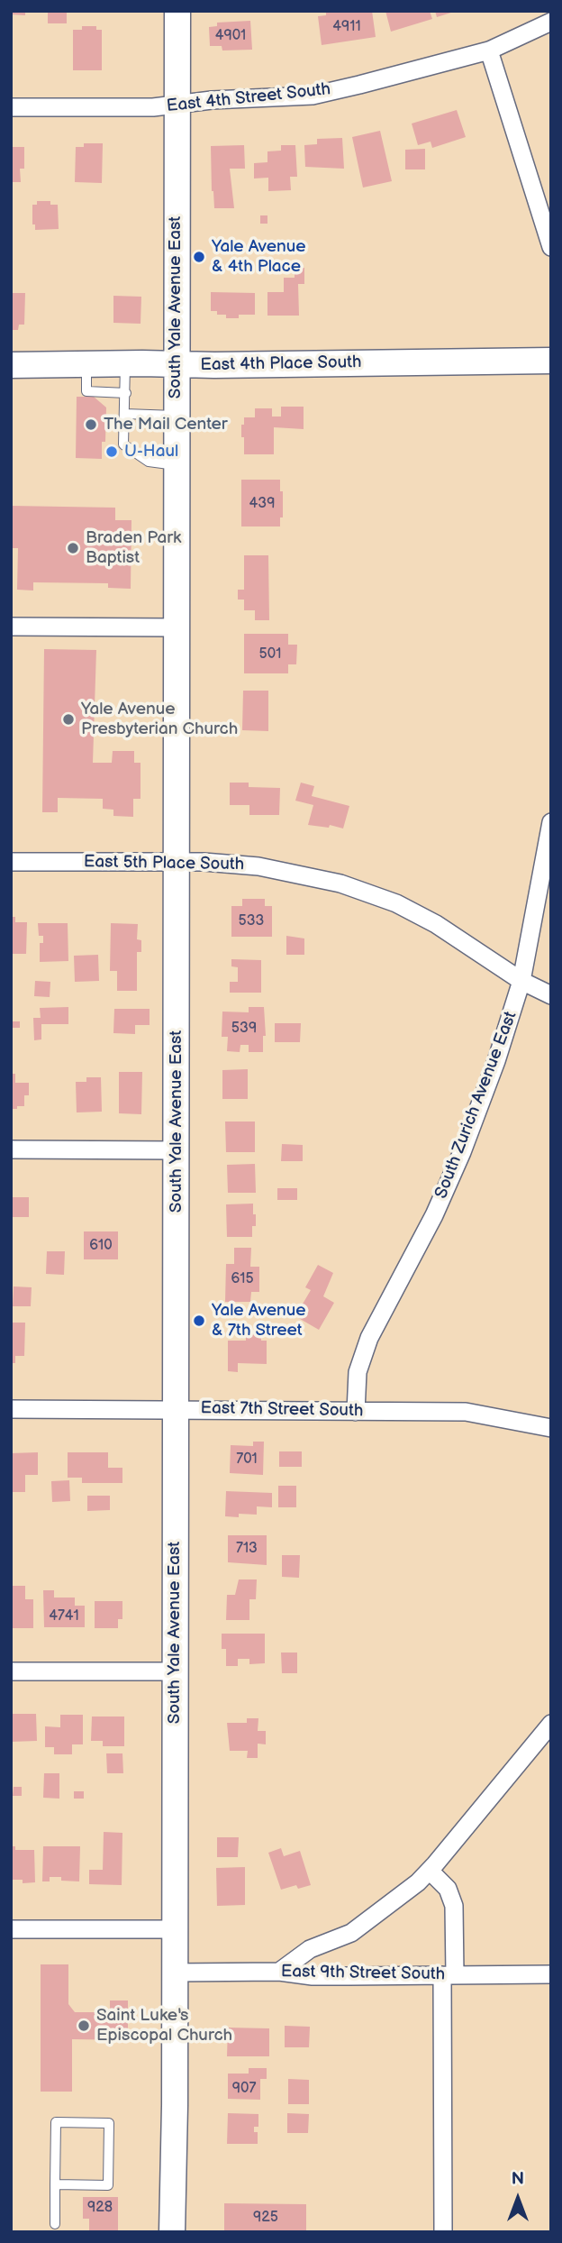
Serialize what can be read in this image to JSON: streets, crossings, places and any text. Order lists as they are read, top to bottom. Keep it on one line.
{"streets":{"main road":["South Yale Avenue East","East 4th Place South"],"street":["East 4th Street South","East 5th Place South","South Zurich Avenue East","East 7th Street South","East 9th Street South"]},"crossings":[["East 4th Street South","South Yale Avenue East"],["South Yale Avenue East","East 4th Place South"],["South Yale Avenue East","East 5th Place South"],["South Yale Avenue East","East 7th Street South"],["South Yale Avenue East","East 9th Street South"],["East 5th Place South","South Zurich Avenue East"],["South Zurich Avenue East","East 7th Street South"]],"places":["Yale Avenue & 4th Place","The Mail Center","U-Haul","Braden Park Baptist","Yale Avenue Presbyterian Church","Yale Avenue & 7th Street","Saint Luke's Episcopal Church"],"house_numbers":["4911","4901","439","501","533","539","610","615","701","713","4741","907","928","925"],"north":"top"}
